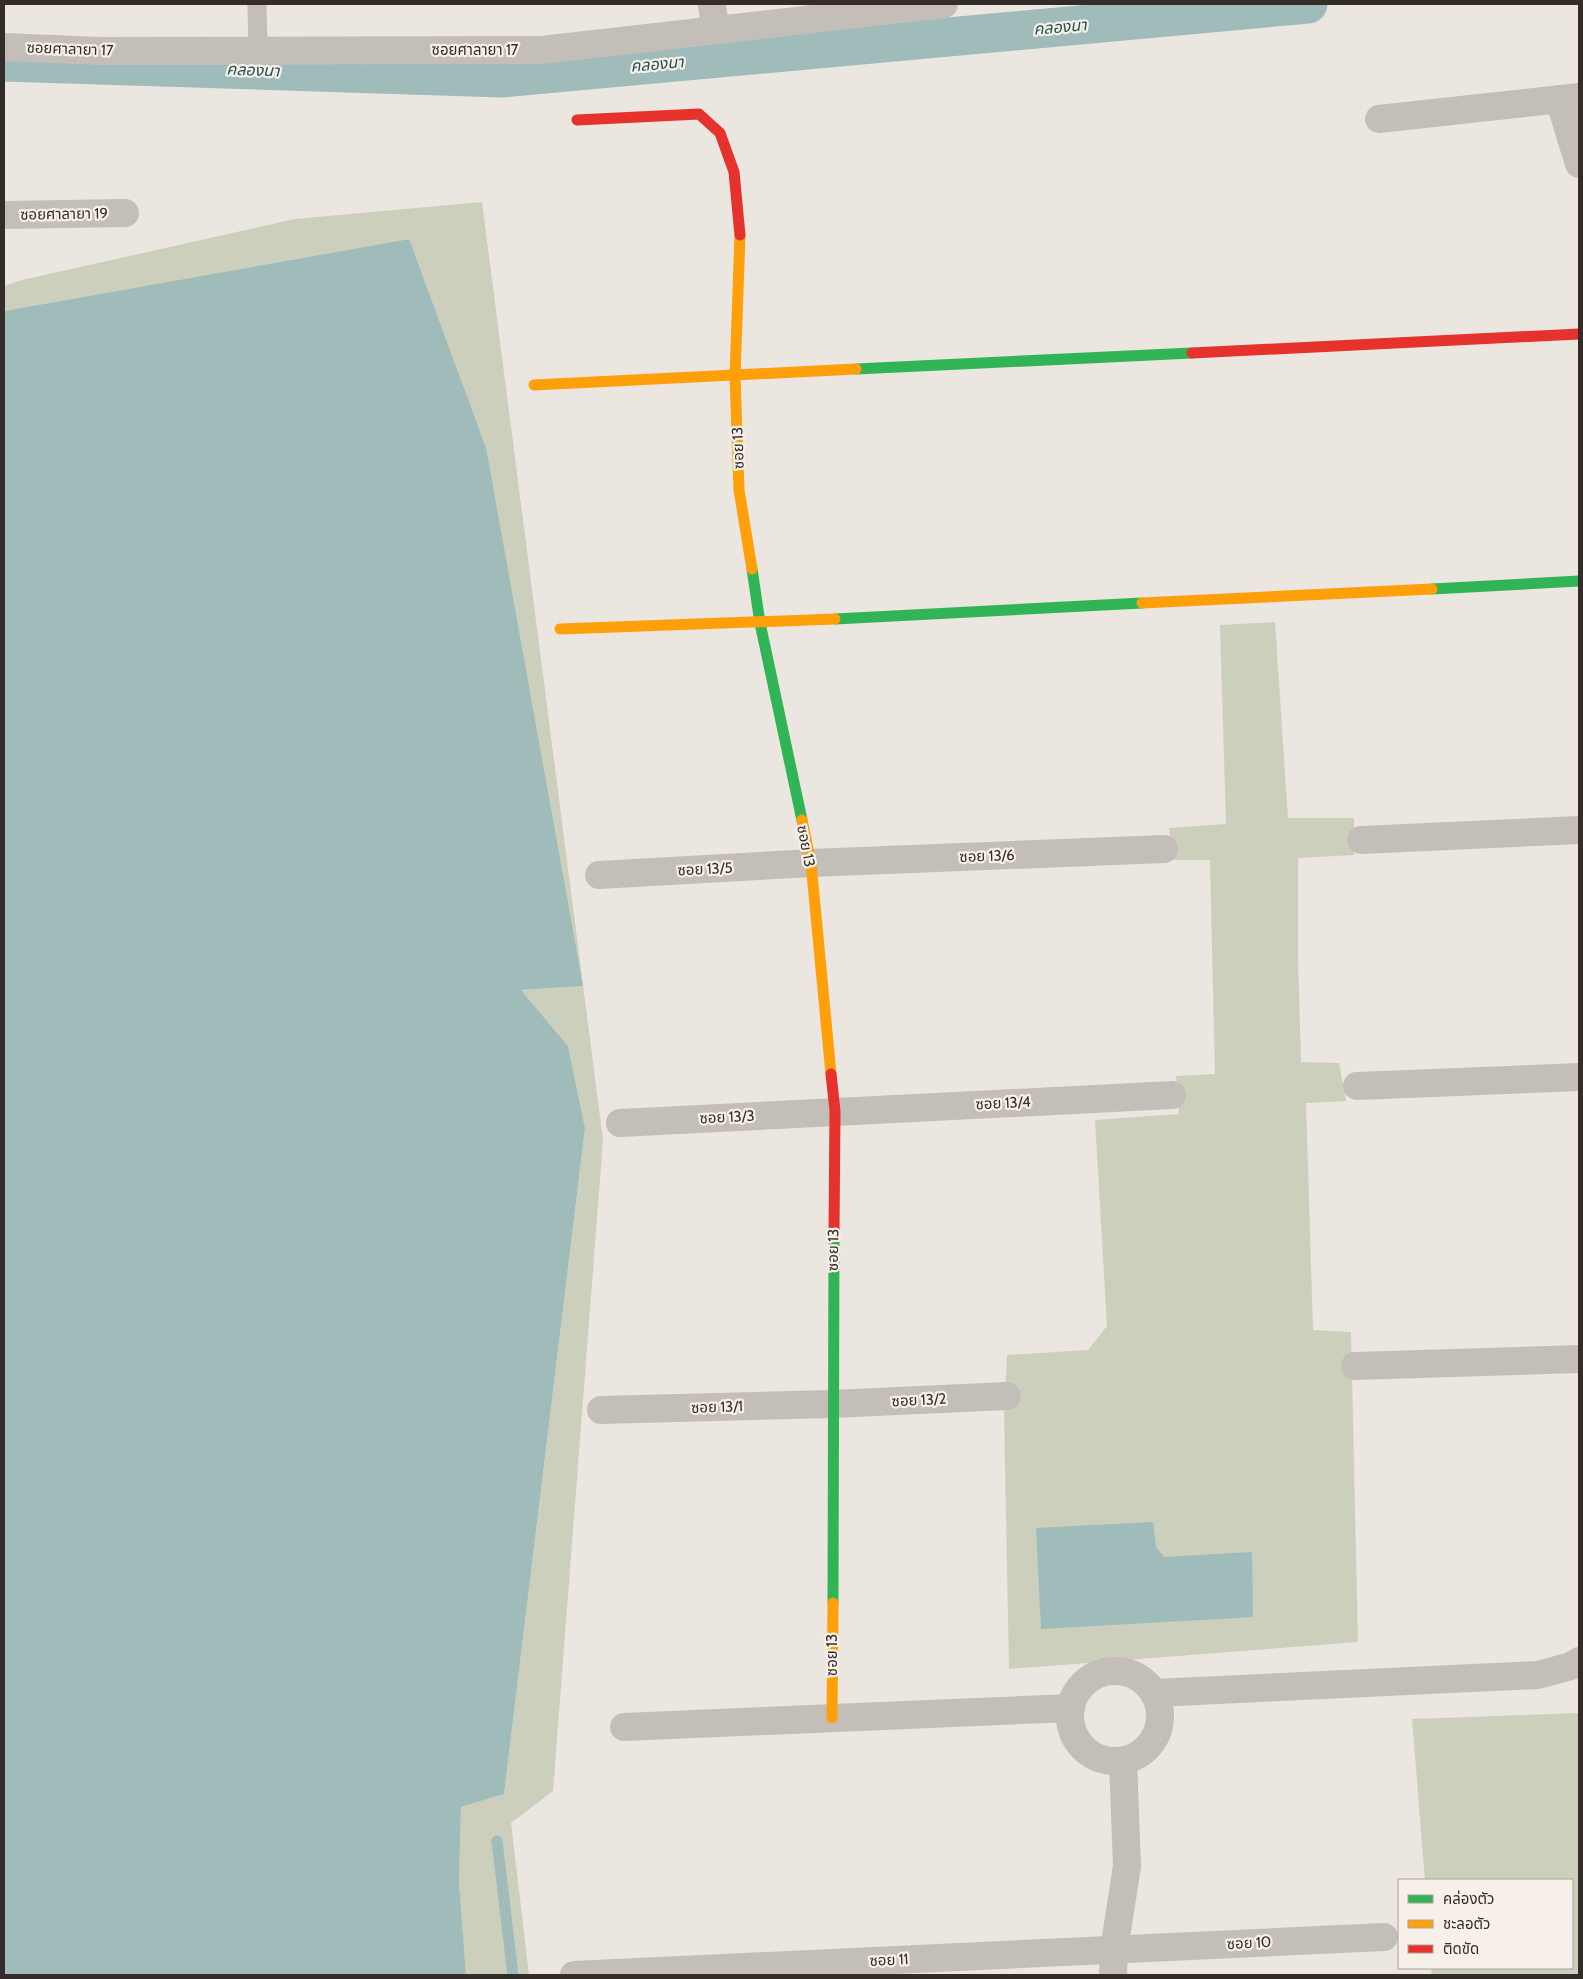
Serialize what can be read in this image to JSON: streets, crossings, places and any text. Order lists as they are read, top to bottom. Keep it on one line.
{"streets":{"street":["ซอยศาลายา 17","ซอยศาลายา 19","ซอย 13","ซอย 13/6","ซอย 13/5","ซอย 13/4","ซอย 13/3","ซอย 13/2","ซอย 13/1","ซอย 10","ซอย 11"]},"crossings":[["ซอย 13","ซอย 13/6"],["ซอย 13","ซอย 13/5"],["ซอย 13","ซอย 13/4"],["ซอย 13","ซอย 13/3"],["ซอย 13","ซอย 13/2"],["ซอย 13","ซอย 13/1"],["ซอย 13/6","ซอย 13/5"],["ซอย 13/4","ซอย 13/3"],["ซอย 13/2","ซอย 13/1"],["ซอย 10","ซอย 11"]],"water":["คลองนา"],"legend":["คล่องตัว","ชะลอตัว","ติดขัด"]}
